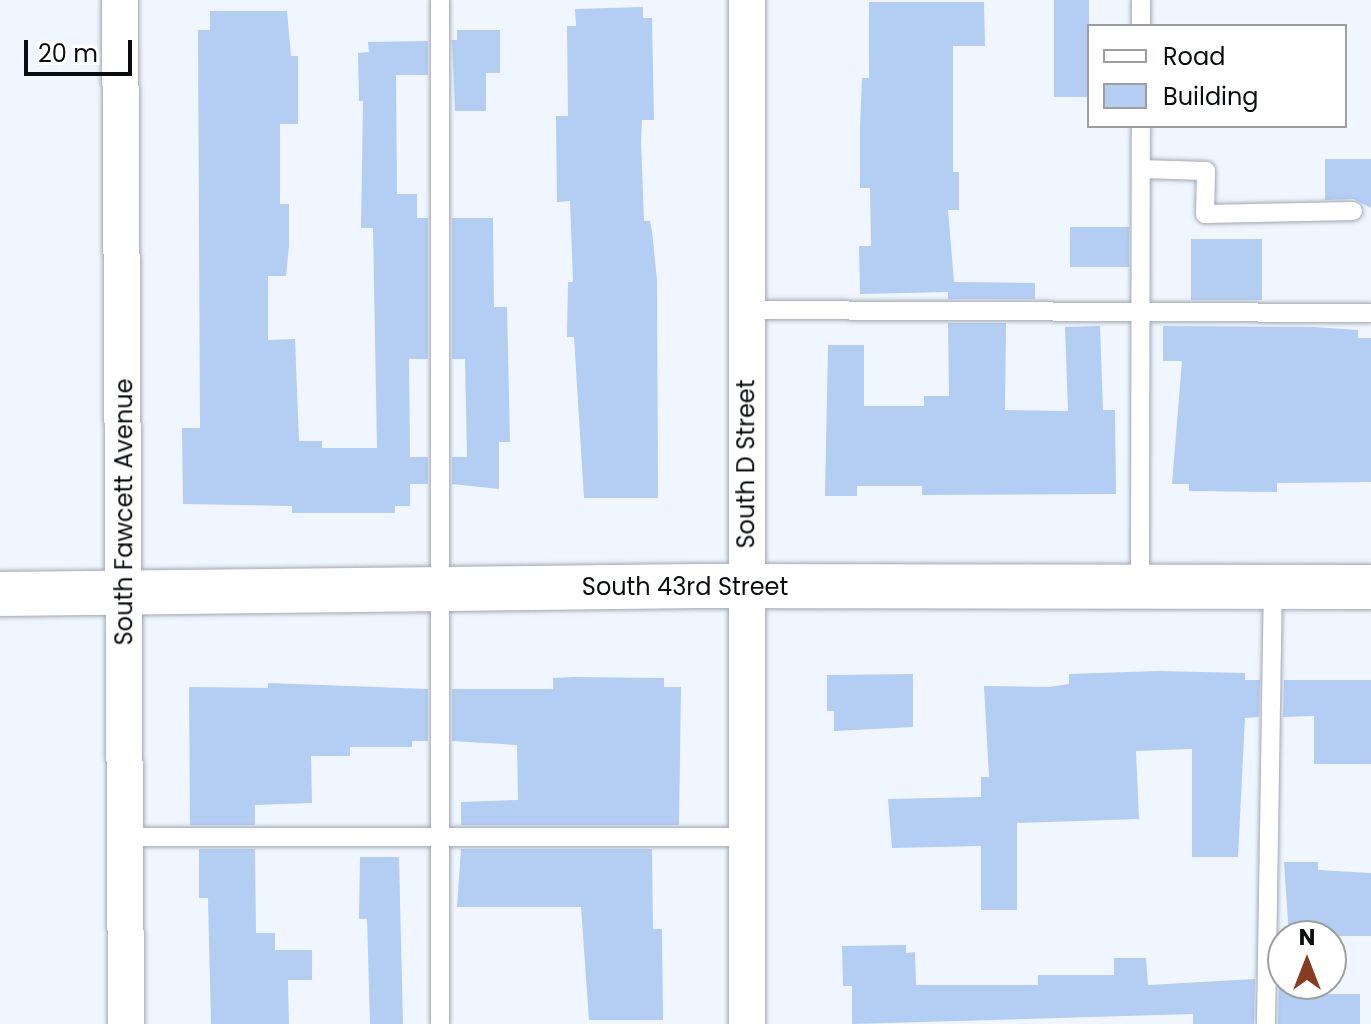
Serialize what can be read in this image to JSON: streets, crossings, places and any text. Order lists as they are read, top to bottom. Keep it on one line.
{"streets":{"street":["South D Street","South Fawcett Avenue","South 43rd Street"]},"crossings":[["South D Street","South 43rd Street"],["South Fawcett Avenue","South 43rd Street"]],"legend":["Road","Building"],"scale_bar":"20 m","north":"top"}
